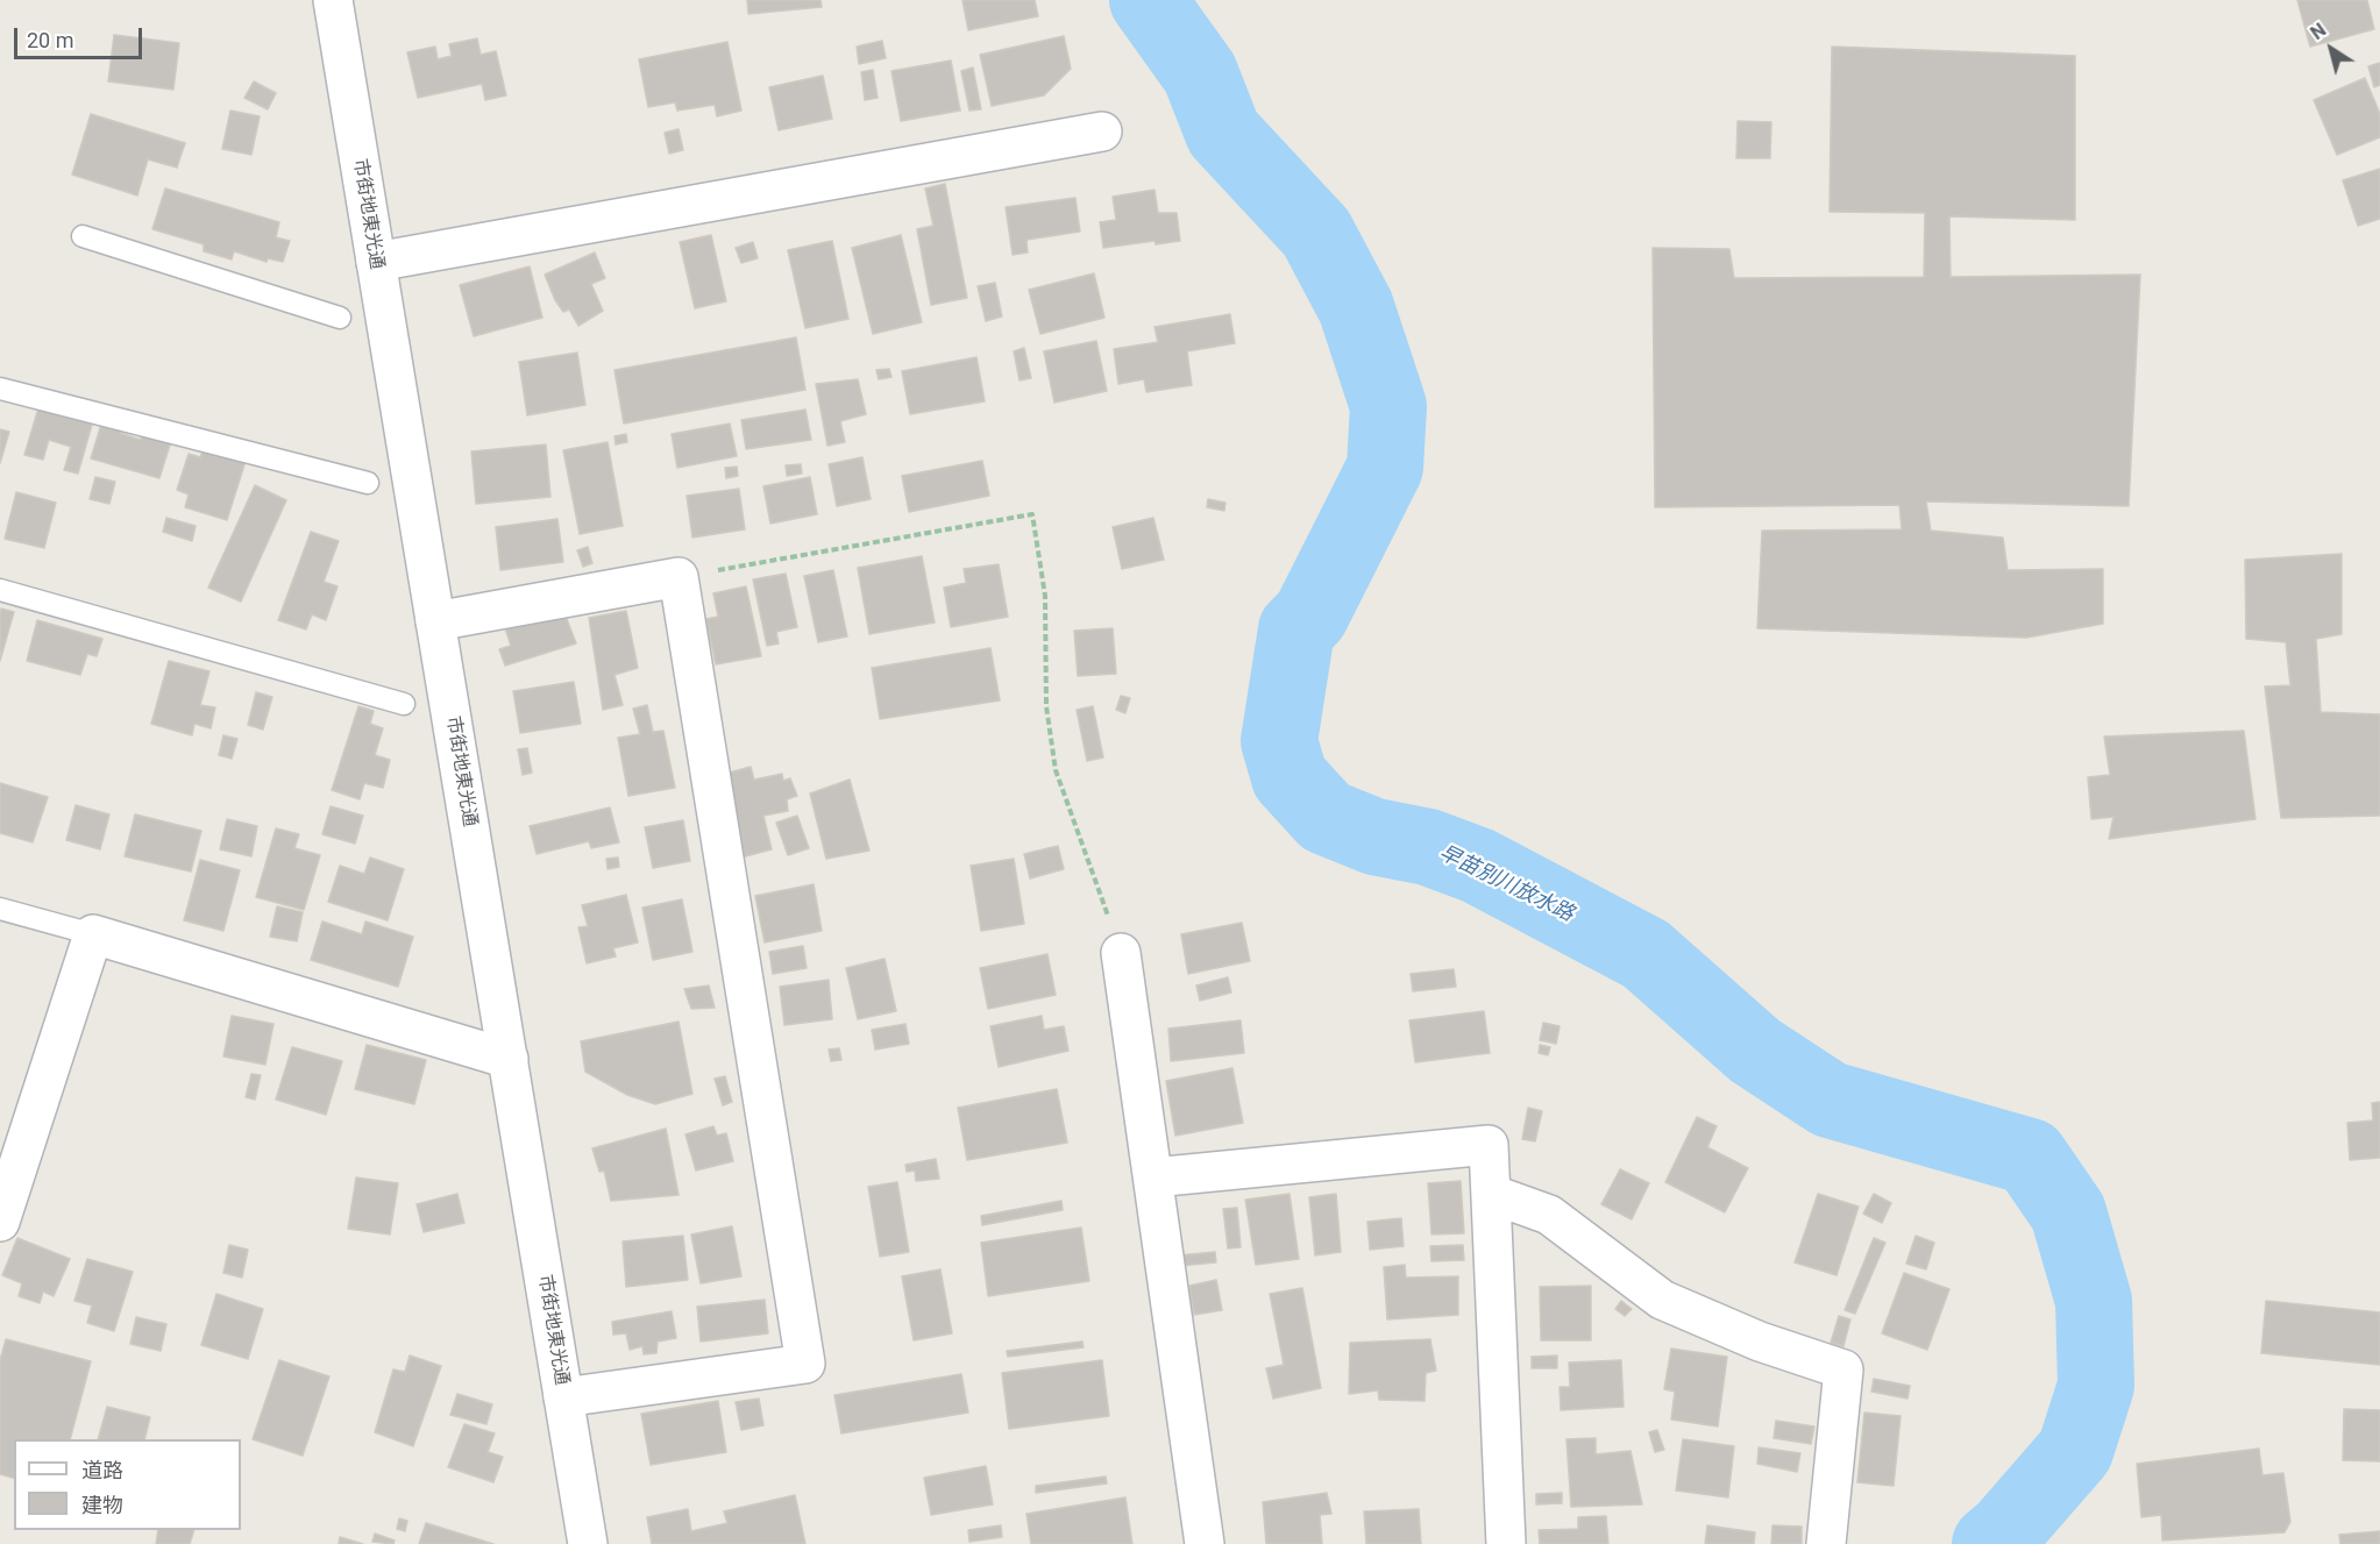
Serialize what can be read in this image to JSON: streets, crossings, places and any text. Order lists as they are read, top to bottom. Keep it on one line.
{"streets":{"street":["市街地東光通"]},"water":["早苗別川放水路"],"legend":["道路","建物"],"scale_bar":"20 m","north":"top left"}
